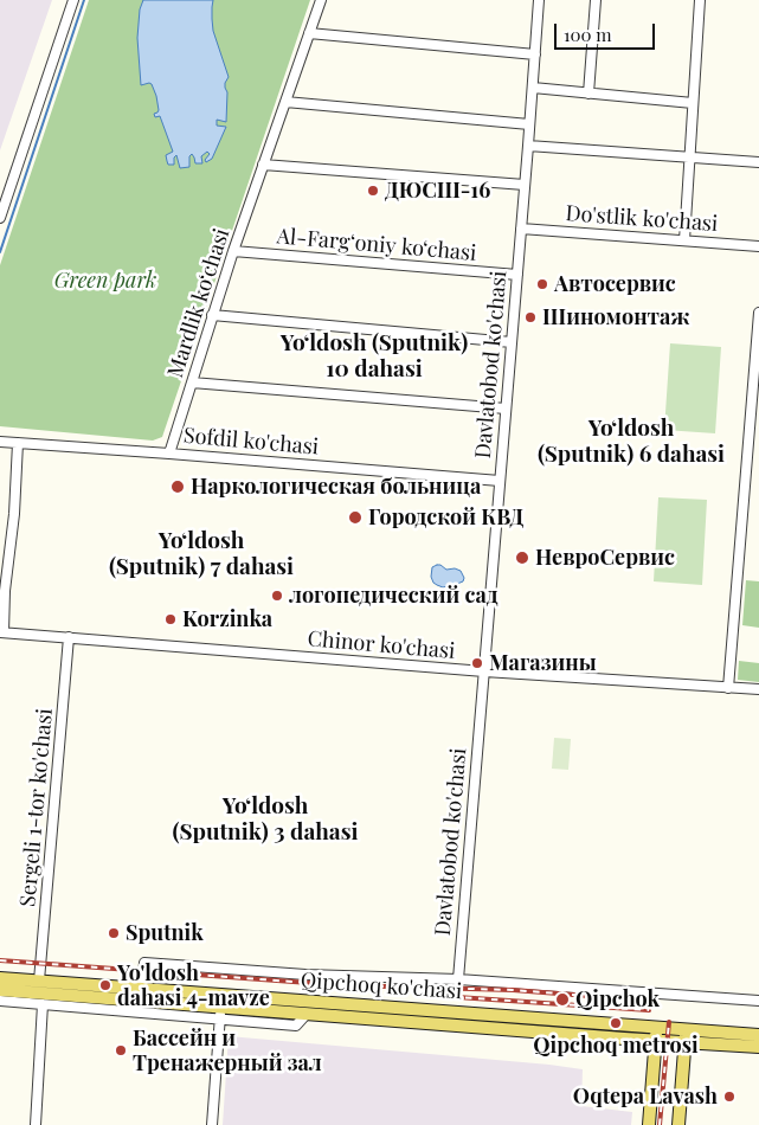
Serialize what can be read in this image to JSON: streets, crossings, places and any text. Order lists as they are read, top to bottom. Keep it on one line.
{"streets":{"main road":["Qipchoq ko'chasi"],"street":["Do'stlik ko'chasi","Al-Farg‘oniy ko‘chasi","Mardlik ko‘chasi","Davlatobod ko'chasi","Sofdil ko'chasi","Chinor ko'chasi","Sergeli 1-tor ko'chasi"]},"crossings":[["Do'stlik ko'chasi","Davlatobod ko'chasi"],["Al-Farg‘oniy ko‘chasi","Mardlik ko‘chasi"],["Al-Farg‘oniy ko‘chasi","Davlatobod ko'chasi"],["Mardlik ko‘chasi","Sofdil ko'chasi"],["Davlatobod ko'chasi","Sofdil ko'chasi"],["Davlatobod ko'chasi","Chinor ko'chasi"],["Chinor ko'chasi","Sergeli 1-tor ko'chasi"],["Sergeli 1-tor ko'chasi","Qipchoq ko'chasi"]],"districts":["Yo‘ldosh (Sputnik) 10 dahasi","Yo‘ldosh (Sputnik) 6 dahasi","Yo‘ldosh (Sputnik) 7 dahasi","Yo‘ldosh (Sputnik) 3 dahasi"],"parks":["Green park"],"places":["ДЮСШ-16","Автосервис","Шиномонтаж","Наркологическая больница","Городской КВД","НевроСервис","логопедический сад","Korzinka","Магазины","Sputnik","Yo'ldosh dahasi 4-mavze","Qipchok","Qipchoq metrosi","Бассейн и Тренажерный зал","Oqtepa Lavash"],"scale_bar":"100 m"}
